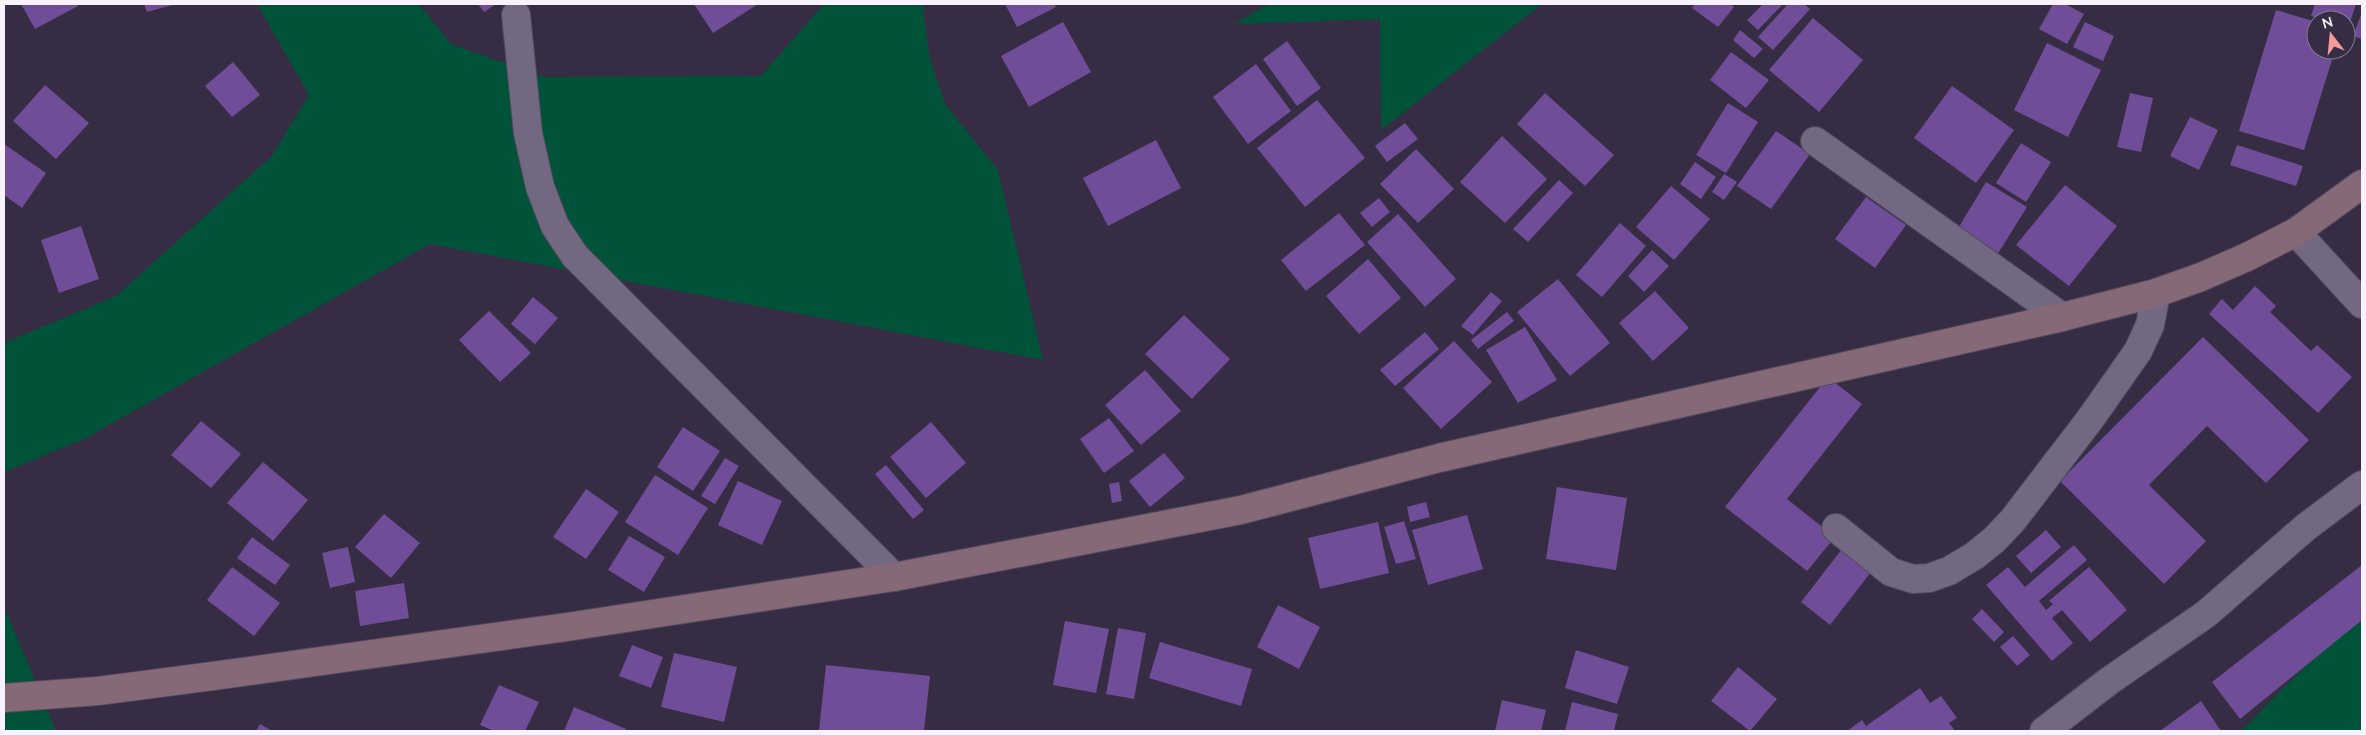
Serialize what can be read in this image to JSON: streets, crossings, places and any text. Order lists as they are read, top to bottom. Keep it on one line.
{"north":"top"}
